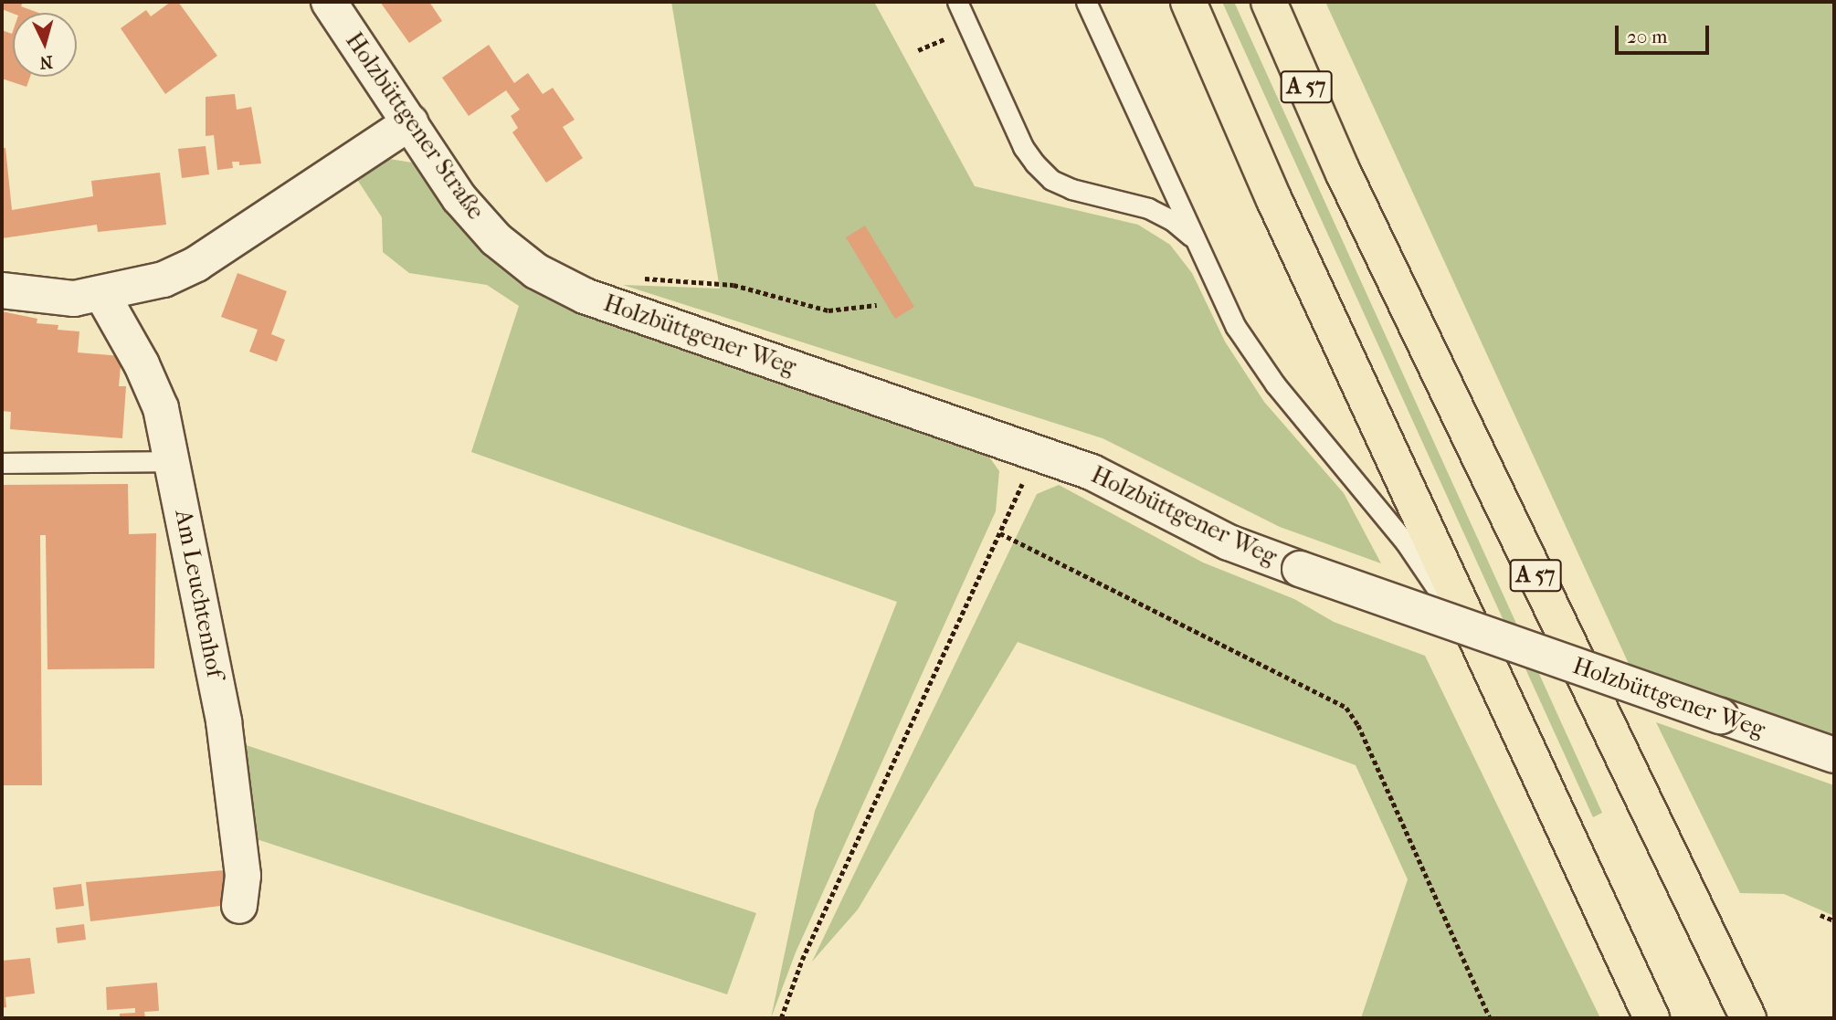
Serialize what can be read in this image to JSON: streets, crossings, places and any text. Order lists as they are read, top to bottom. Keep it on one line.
{"streets":{"highway":["A 57"],"street":["Holzbüttgener Straße","Holzbüttgener Weg","Am Leuchtenhof"]},"crossings":[["Holzbüttgener Straße","Holzbüttgener Weg"]],"scale_bar":"20 m","north":"bottom"}
